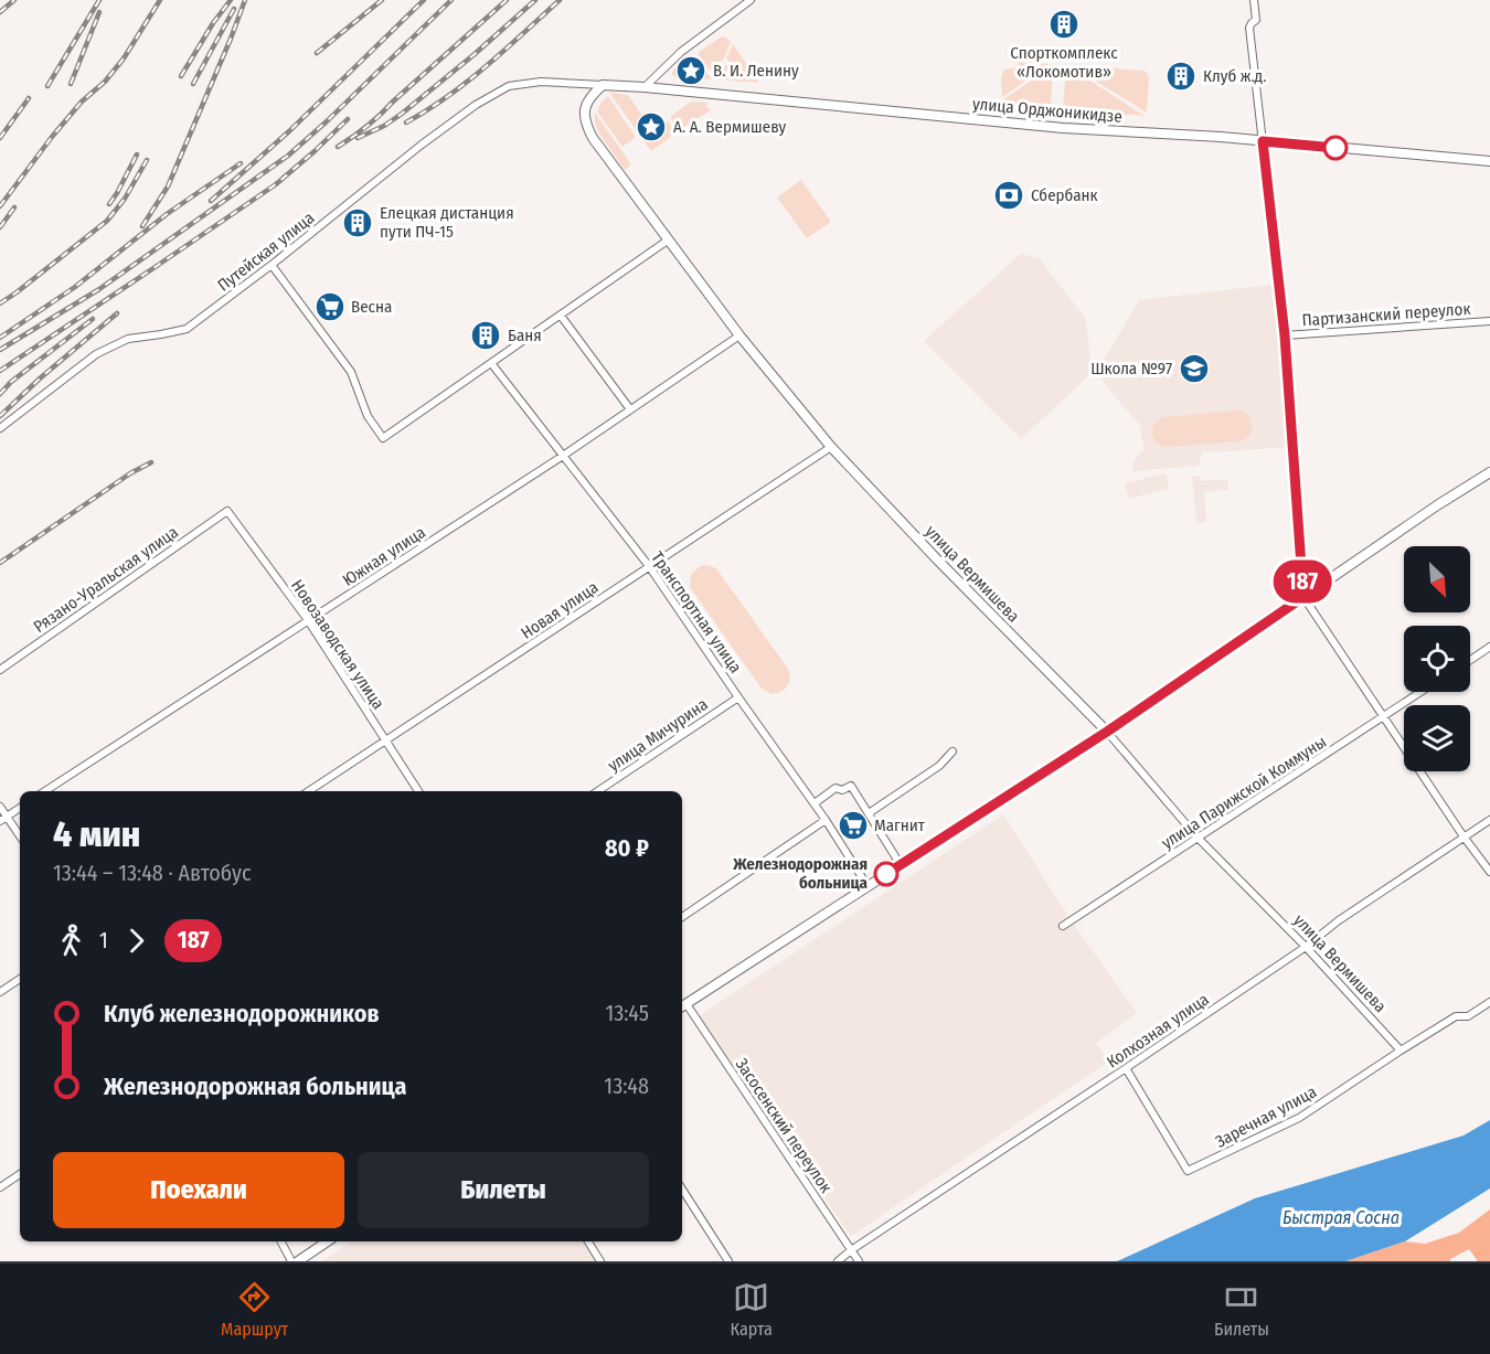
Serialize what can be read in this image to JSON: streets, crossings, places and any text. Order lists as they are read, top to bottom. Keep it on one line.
{"streets":{"street":["улица Орджоникидзе","Путейская улица","Партизанский переулок","Южная улица","улица Вермишева","Рязано-Уральская улица","Новая улица","Транспортная улица","Новозаводская улица","улица Мичурина","улица Парижской Коммуны","Колхозная улица","Заречная улица","Засосенский переулок"]},"crossings":[["улица Орджоникидзе","Путейская улица"],["улица Орджоникидзе","улица Вермишева"],["Путейская улица","улица Вермишева"],["Южная улица","улица Вермишева"],["Южная улица","Транспортная улица"],["Южная улица","Новозаводская улица"],["улица Вермишева","Новая улица"],["улица Вермишева","улица Парижской Коммуны"],["улица Вермишева","Колхозная улица"],["улица Вермишева","Заречная улица"],["Рязано-Уральская улица","Новозаводская улица"],["Новая улица","Транспортная улица"],["Новая улица","Новозаводская улица"],["Транспортная улица","улица Мичурина"],["Колхозная улица","Заречная улица"],["Колхозная улица","Засосенский переулок"]],"water":["Быстрая Сосна"],"places":{"building":["Спорткомплекс «Локомотив»","Клуб ж.д.","Елецкая дистанция пути ПЧ-15","Баня"],"place":["В. И. Ленину","А. А. Вермишеву"],"bank":["Сбербанк"],"supermarket":["Весна","Магнит"],"school or university":["Школа №97"],"other":["Железнодорожная больница"]},"lines":["bus line 187"],"north":"bottom right","page":{"on_map":"187","heading":["4 мин","13:44 – 13:48 · Автобус","80 ₽"],"legs":["1","187"],"list":[{"name":"Клуб железнодорожников","value":"13:45"},{"name":"Железнодорожная больница","value":"13:48"}],"buttons":["Поехали","Билеты"],"tabs":["Маршрут","Карта","Билеты"]}}
